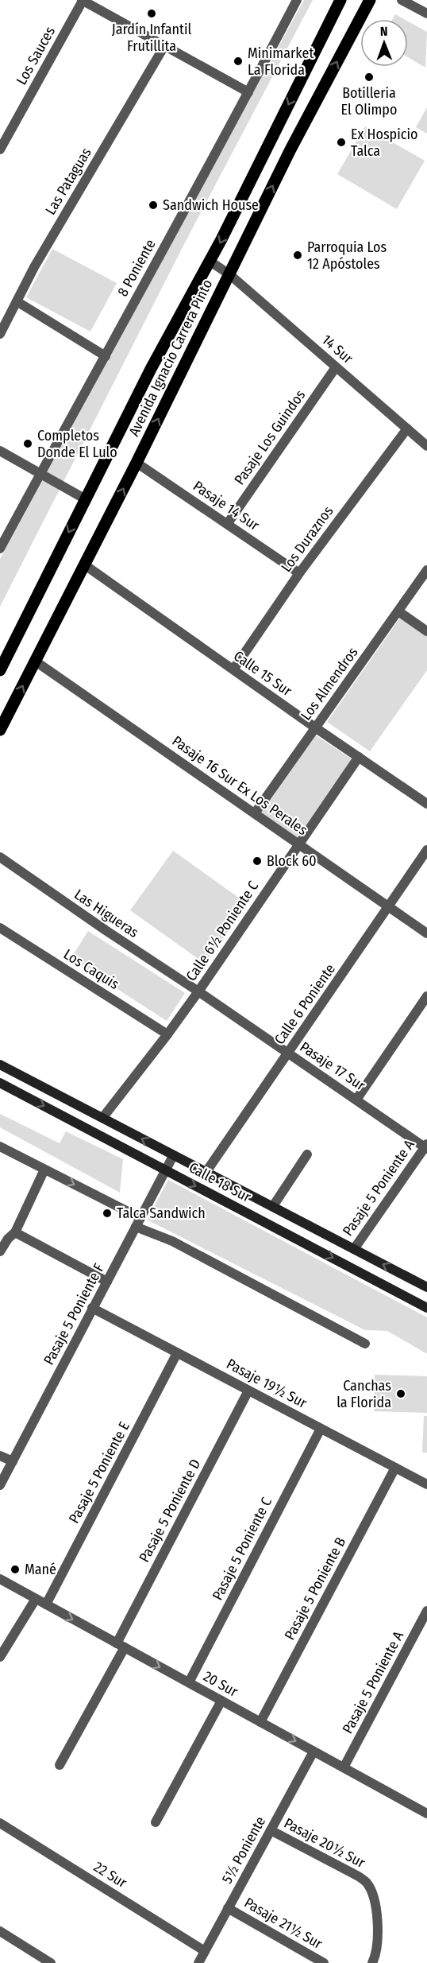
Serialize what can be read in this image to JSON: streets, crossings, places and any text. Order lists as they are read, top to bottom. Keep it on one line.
{"streets":{"main road":["Avenida Ignacio Carrera Pinto","Calle 18 Sur"],"street":["Los Sauces","Las Pataguas","8 Poniente","14 Sur","Pasaje Los Guindos","Pasaje 14 Sur","Los Duraznos","Calle 15 Sur","Los Almendros","Pasaje 16 Sur Ex Los Perales","Las Higueras","Calle 6½ Poniente C","Los Caquis","Calle 6 Poniente","Pasaje 17 Sur","Pasaje 5 Poniente A","Pasaje 5 Poniente F","Pasaje 19½ Sur","Pasaje 5 Poniente E","Pasaje 5 Poniente D","Pasaje 5 Poniente C","Pasaje 5 Poniente B","20 Sur","Pasaje 20½ Sur","5½ Poniente","22 Sur","Pasaje 21½ Sur"]},"crossings":[["14 Sur","Avenida Ignacio Carrera Pinto"],["14 Sur","Pasaje Los Guindos"],["14 Sur","Los Duraznos"],["Avenida Ignacio Carrera Pinto","Pasaje 14 Sur"],["Avenida Ignacio Carrera Pinto","Calle 15 Sur"],["Avenida Ignacio Carrera Pinto","Pasaje 16 Sur Ex Los Perales"],["Pasaje Los Guindos","Pasaje 14 Sur"],["Pasaje 14 Sur","Los Duraznos"],["Los Duraznos","Calle 15 Sur"],["Calle 15 Sur","Los Almendros"],["Calle 15 Sur","Calle 6½ Poniente C"],["Los Almendros","Pasaje 16 Sur Ex Los Perales"],["Pasaje 16 Sur Ex Los Perales","Calle 6½ Poniente C"],["Pasaje 16 Sur Ex Los Perales","Calle 6 Poniente"],["Las Higueras","Calle 6½ Poniente C"],["Las Higueras","Pasaje 17 Sur"],["Calle 6½ Poniente C","Los Caquis"],["Calle 6½ Poniente C","Pasaje 17 Sur"],["Calle 6½ Poniente C","Calle 18 Sur"],["Calle 6 Poniente","Pasaje 17 Sur"],["Calle 6 Poniente","Calle 18 Sur"],["Pasaje 17 Sur","Pasaje 5 Poniente A"],["Calle 18 Sur","Pasaje 5 Poniente A"],["Calle 18 Sur","Pasaje 5 Poniente F"],["Pasaje 5 Poniente A","20 Sur"],["Pasaje 5 Poniente F","Pasaje 19½ Sur"],["Pasaje 19½ Sur","Pasaje 5 Poniente E"],["Pasaje 19½ Sur","Pasaje 5 Poniente D"],["Pasaje 19½ Sur","Pasaje 5 Poniente C"],["Pasaje 19½ Sur","Pasaje 5 Poniente B"],["Pasaje 5 Poniente E","20 Sur"],["Pasaje 5 Poniente D","20 Sur"],["Pasaje 5 Poniente C","20 Sur"],["Pasaje 5 Poniente B","20 Sur"],["20 Sur","5½ Poniente"],["Pasaje 20½ Sur","5½ Poniente"],["5½ Poniente","22 Sur"],["5½ Poniente","Pasaje 21½ Sur"]],"one_way":["20 Sur"],"places":["Jardín Infantil Frutillita","Minimarket La Florida","Botilleria El Olimpo","Ex Hospicio Talca","Sandwich House","Parroquia Los 12 Apóstoles","Completos Donde El Lulo","Block 60","Talca Sandwich","Canchas la Florida","Mané"],"north":"top"}
